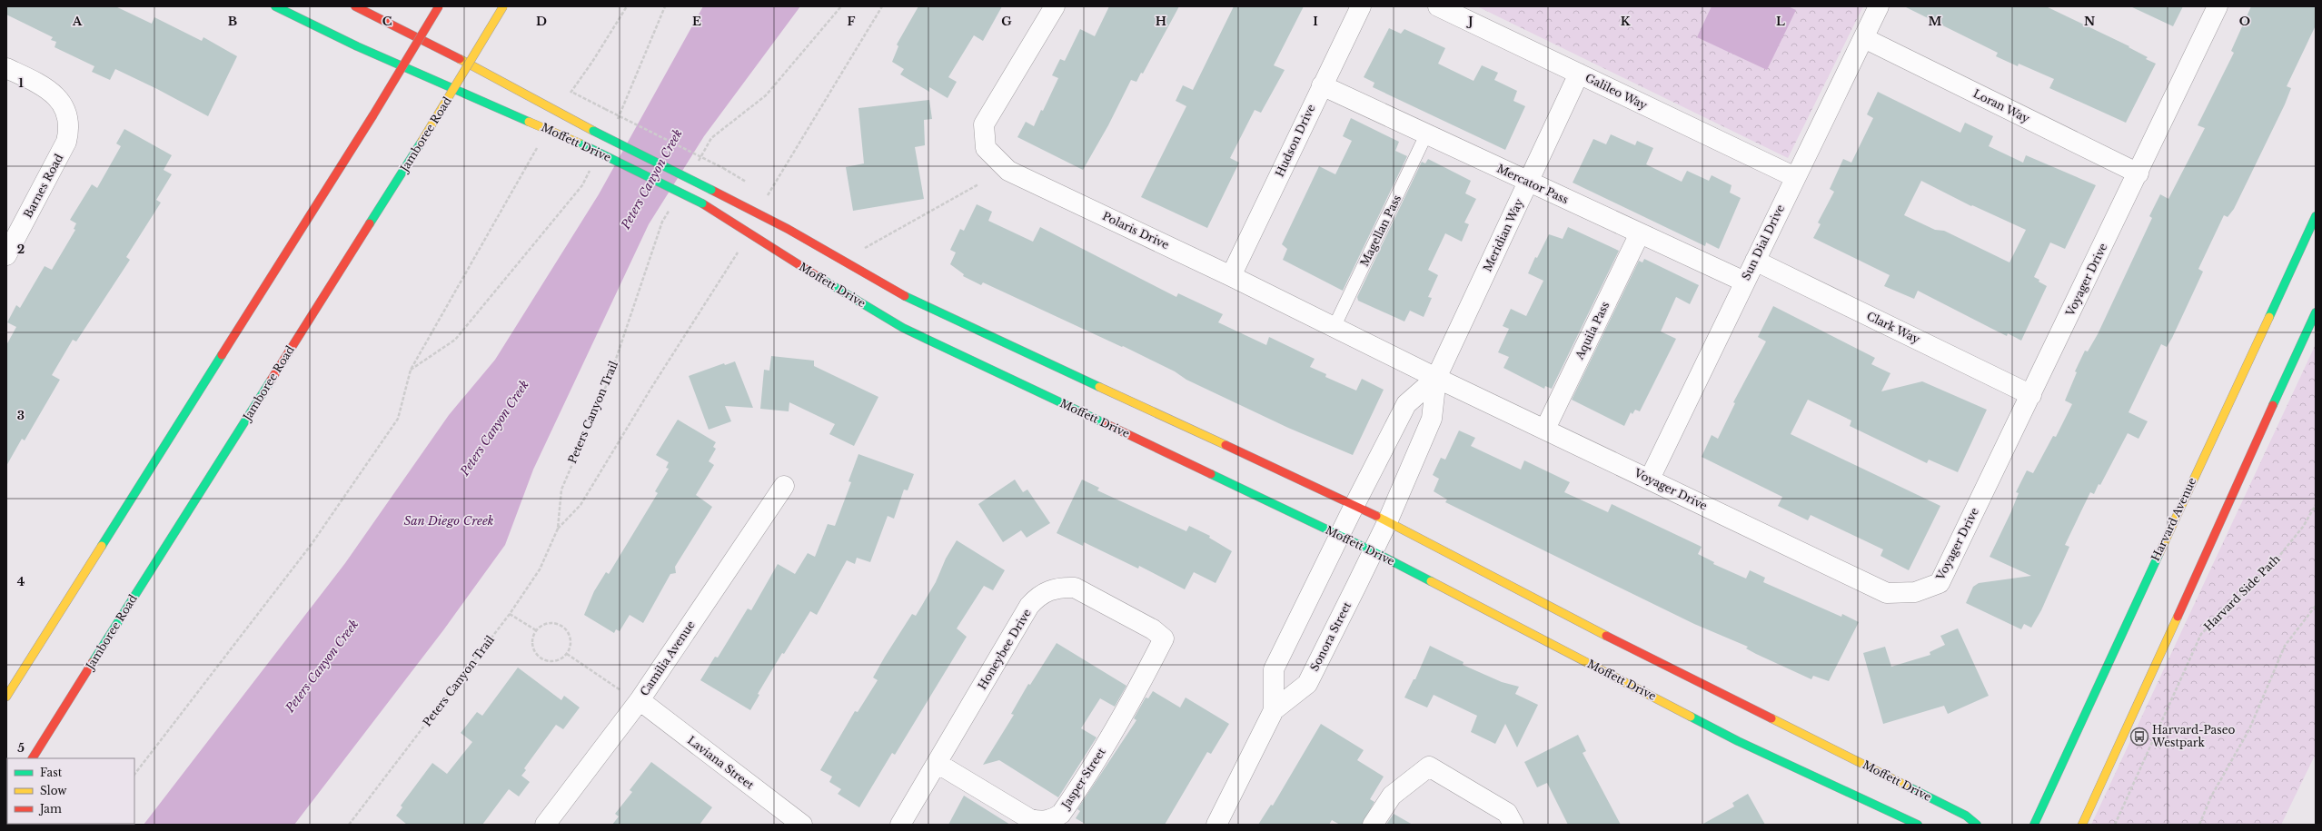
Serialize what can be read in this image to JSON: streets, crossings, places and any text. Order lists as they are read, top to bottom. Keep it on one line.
{"streets":{"main road":["Jamboree Road","Moffett Drive","Harvard Avenue"],"street":["Galileo Way","Loran Way","Hudson Drive","Mercator Pass","Barnes Road","Polaris Drive","Meridian Way","Sun Dial Drive","Voyager Drive","Clark Way","Aquila Pass","Sonora Street","Honeybee Drive","Camilia Avenue","Laviana Street","Jasper Street"],"lane":["Magellan Pass"],"path":["Peters Canyon Trail","Harvard Side Path"]},"crossings":[["Galileo Way","Meridian Way"],["Galileo Way","Sun Dial Drive"],["Loran Way","Sun Dial Drive"],["Loran Way","Voyager Drive"],["Hudson Drive","Mercator Pass"],["Hudson Drive","Polaris Drive"],["Moffett Drive","Meridian Way"],["Moffett Drive","Sonora Street"],["Mercator Pass","Magellan Pass"],["Mercator Pass","Meridian Way"],["Mercator Pass","Sun Dial Drive"],["Mercator Pass","Aquila Pass"],["Polaris Drive","Magellan Pass"],["Polaris Drive","Meridian Way"],["Polaris Drive","Voyager Drive"],["Meridian Way","Voyager Drive"],["Meridian Way","Sonora Street"],["Sun Dial Drive","Voyager Drive"],["Sun Dial Drive","Clark Way"],["Voyager Drive","Clark Way"],["Voyager Drive","Aquila Pass"],["Honeybee Drive","Jasper Street"],["Camilia Avenue","Laviana Street"]],"water":["Peters Canyon Creek","San Diego Creek"],"places":{"bus stop":["Harvard-Paseo Westpark"]},"legend":["Fast","Slow","Jam"],"grid":{"columns":["A","B","C","D","E","F","G","H","I","J","K","L","M","N","O"],"rows":["1","2","3","4","5"]}}
